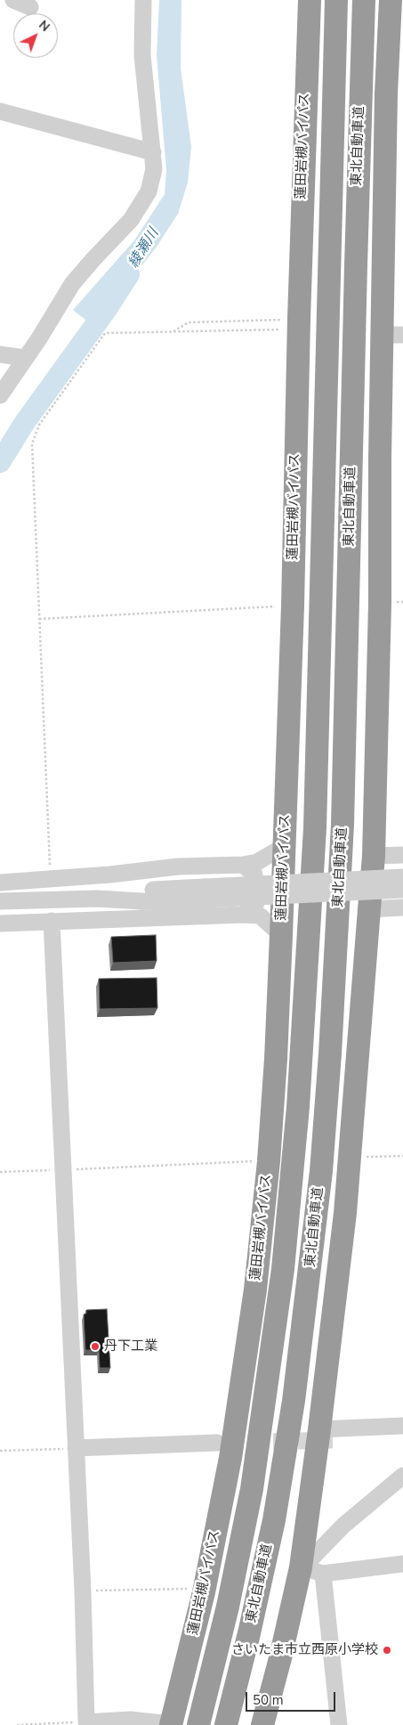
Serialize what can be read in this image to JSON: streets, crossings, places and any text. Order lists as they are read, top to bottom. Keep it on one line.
{"streets":{"highway":["蓮田岩槻バイパス","東北自動車道"]},"water":["綾瀬川"],"places":["丹下工業","さいたま市立西原小学校"],"scale_bar":"50 m","north":"top right"}
